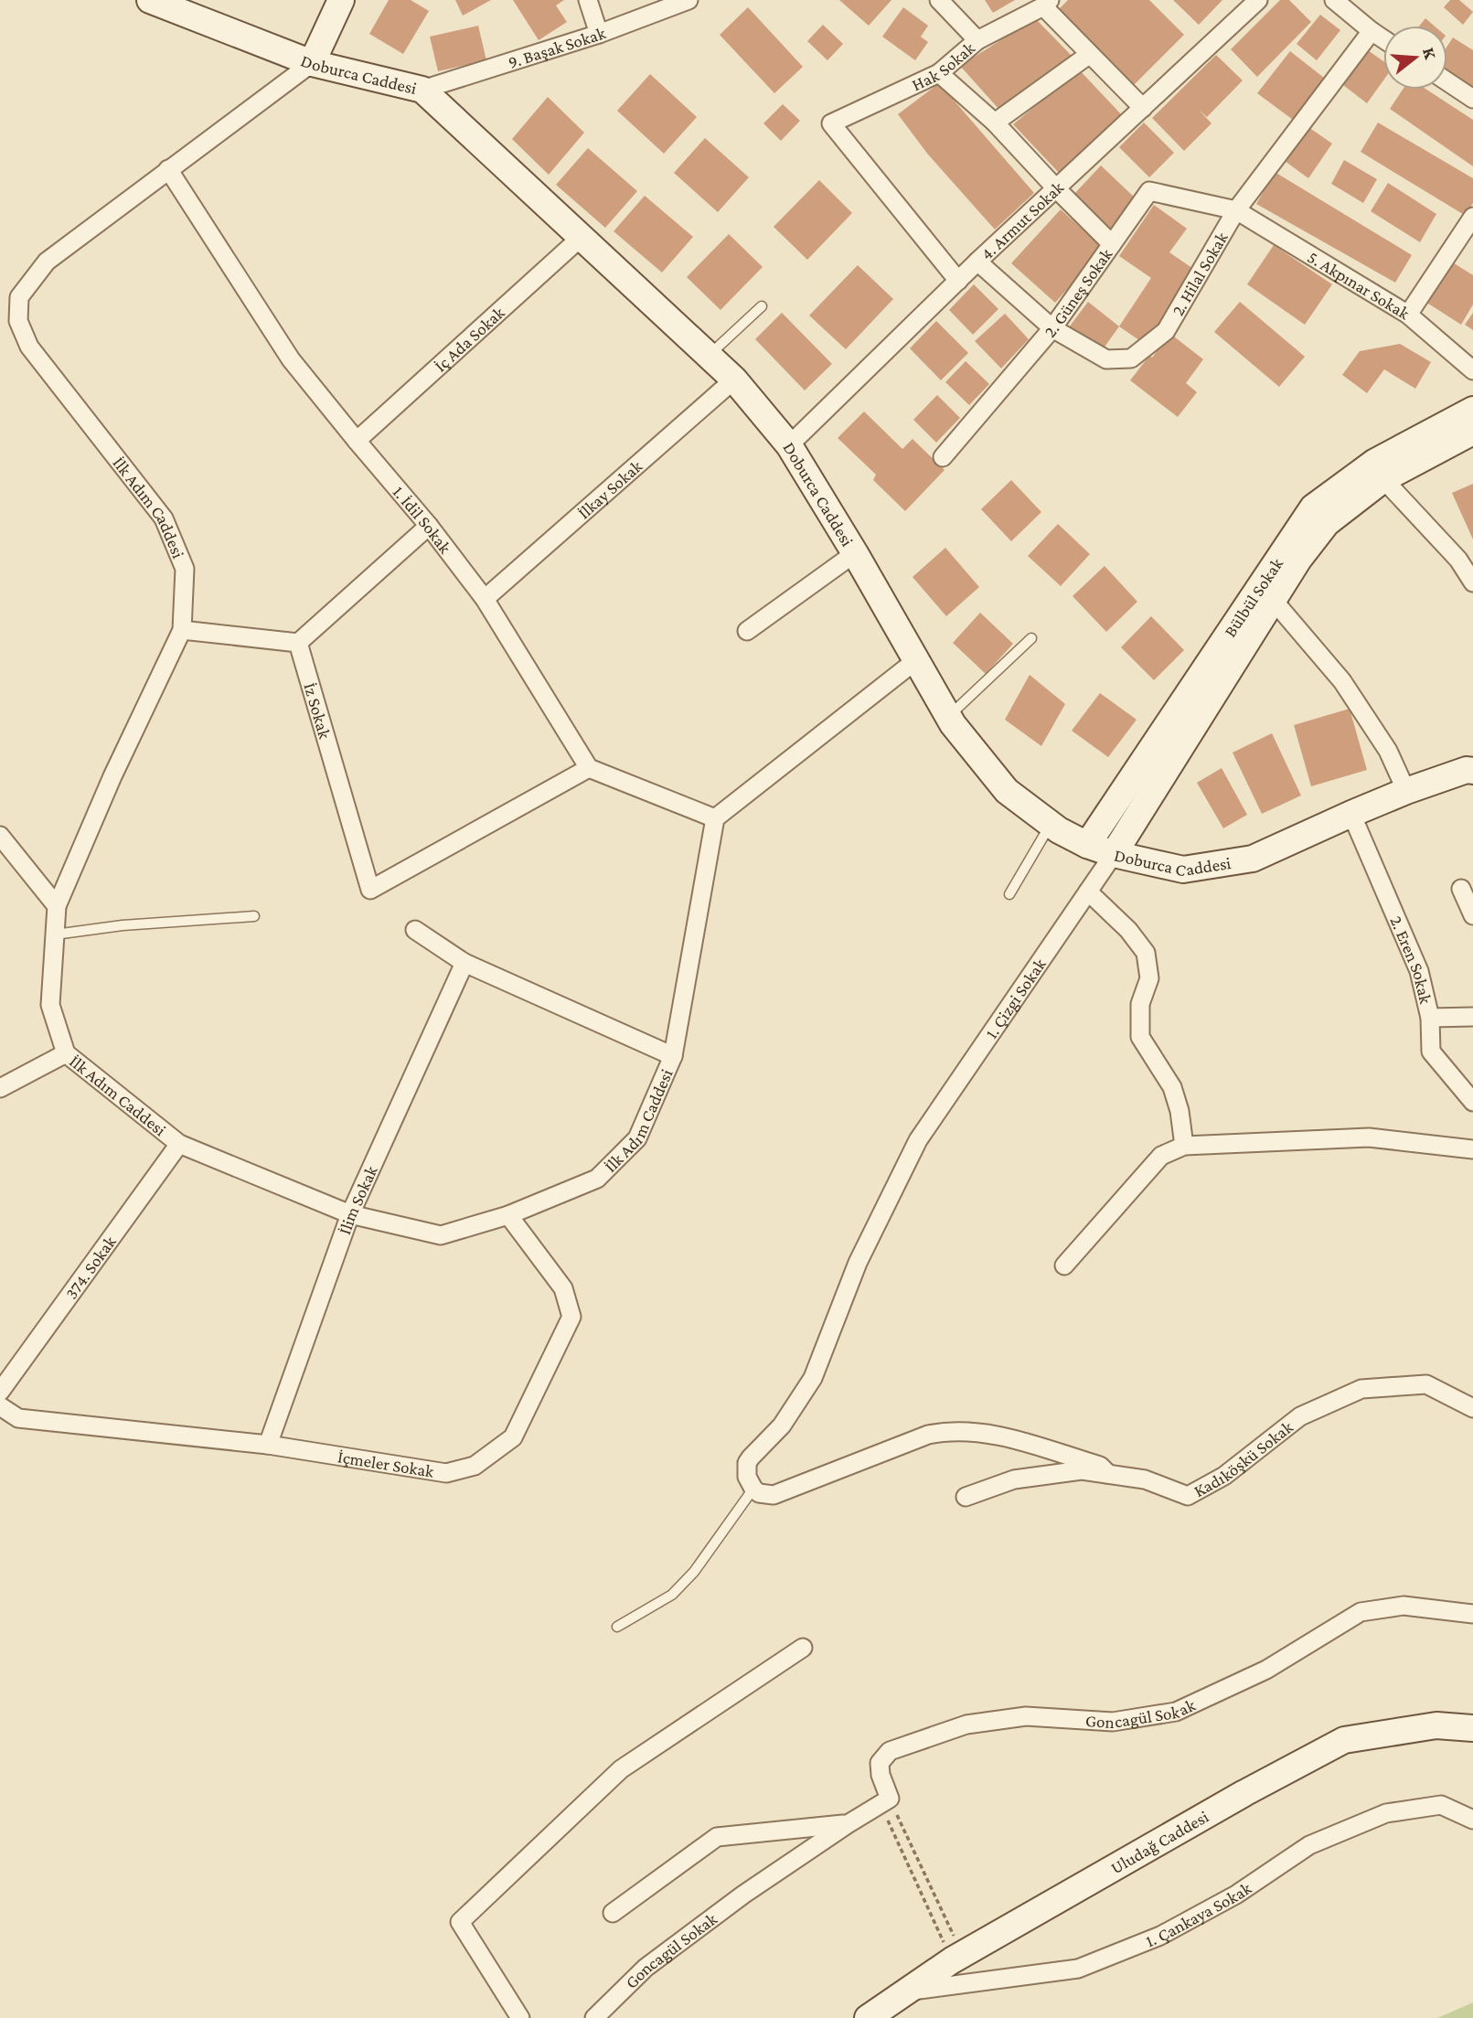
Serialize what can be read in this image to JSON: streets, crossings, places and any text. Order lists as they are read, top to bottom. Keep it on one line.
{"streets":{"main road":["Doburca Caddesi","Bülbül Sokak","Uludağ Caddesi"],"street":["9. Başak Sokak","Hak Sokak","4. Armut Sokak","2. Hilal Sokak","5. Akpınar Sokak","2. Güneş Sokak","İç Ada Sokak","İlkay Sokak","İlk Adım Caddesi","1. İdil Sokak","İz Sokak","2. Eren Sokak","1. Çizgi Sokak","İlim Sokak","374. Sokak","Kadıköşkü Sokak","İçmeler Sokak","Goncagül Sokak","1. Çankaya Sokak"]},"crossings":[["9. Başak Sokak","Doburca Caddesi"],["Hak Sokak","4. Armut Sokak"],["Doburca Caddesi","4. Armut Sokak"],["Doburca Caddesi","İç Ada Sokak"],["Doburca Caddesi","İlkay Sokak"],["Doburca Caddesi","İlk Adım Caddesi"],["Doburca Caddesi","Bülbül Sokak"],["Doburca Caddesi","2. Eren Sokak"],["Doburca Caddesi","1. Çizgi Sokak"],["4. Armut Sokak","2. Hilal Sokak"],["2. Hilal Sokak","5. Akpınar Sokak"],["2. Hilal Sokak","2. Güneş Sokak"],["5. Akpınar Sokak","2. Güneş Sokak"],["İç Ada Sokak","1. İdil Sokak"],["İlkay Sokak","1. İdil Sokak"],["İlk Adım Caddesi","1. İdil Sokak"],["İlk Adım Caddesi","İlim Sokak"],["İlk Adım Caddesi","374. Sokak"],["İlk Adım Caddesi","İçmeler Sokak"],["1. İdil Sokak","İz Sokak"],["Bülbül Sokak","1. Çizgi Sokak"],["İlim Sokak","İçmeler Sokak"],["Uludağ Caddesi","1. Çankaya Sokak"]],"north":"right"}
